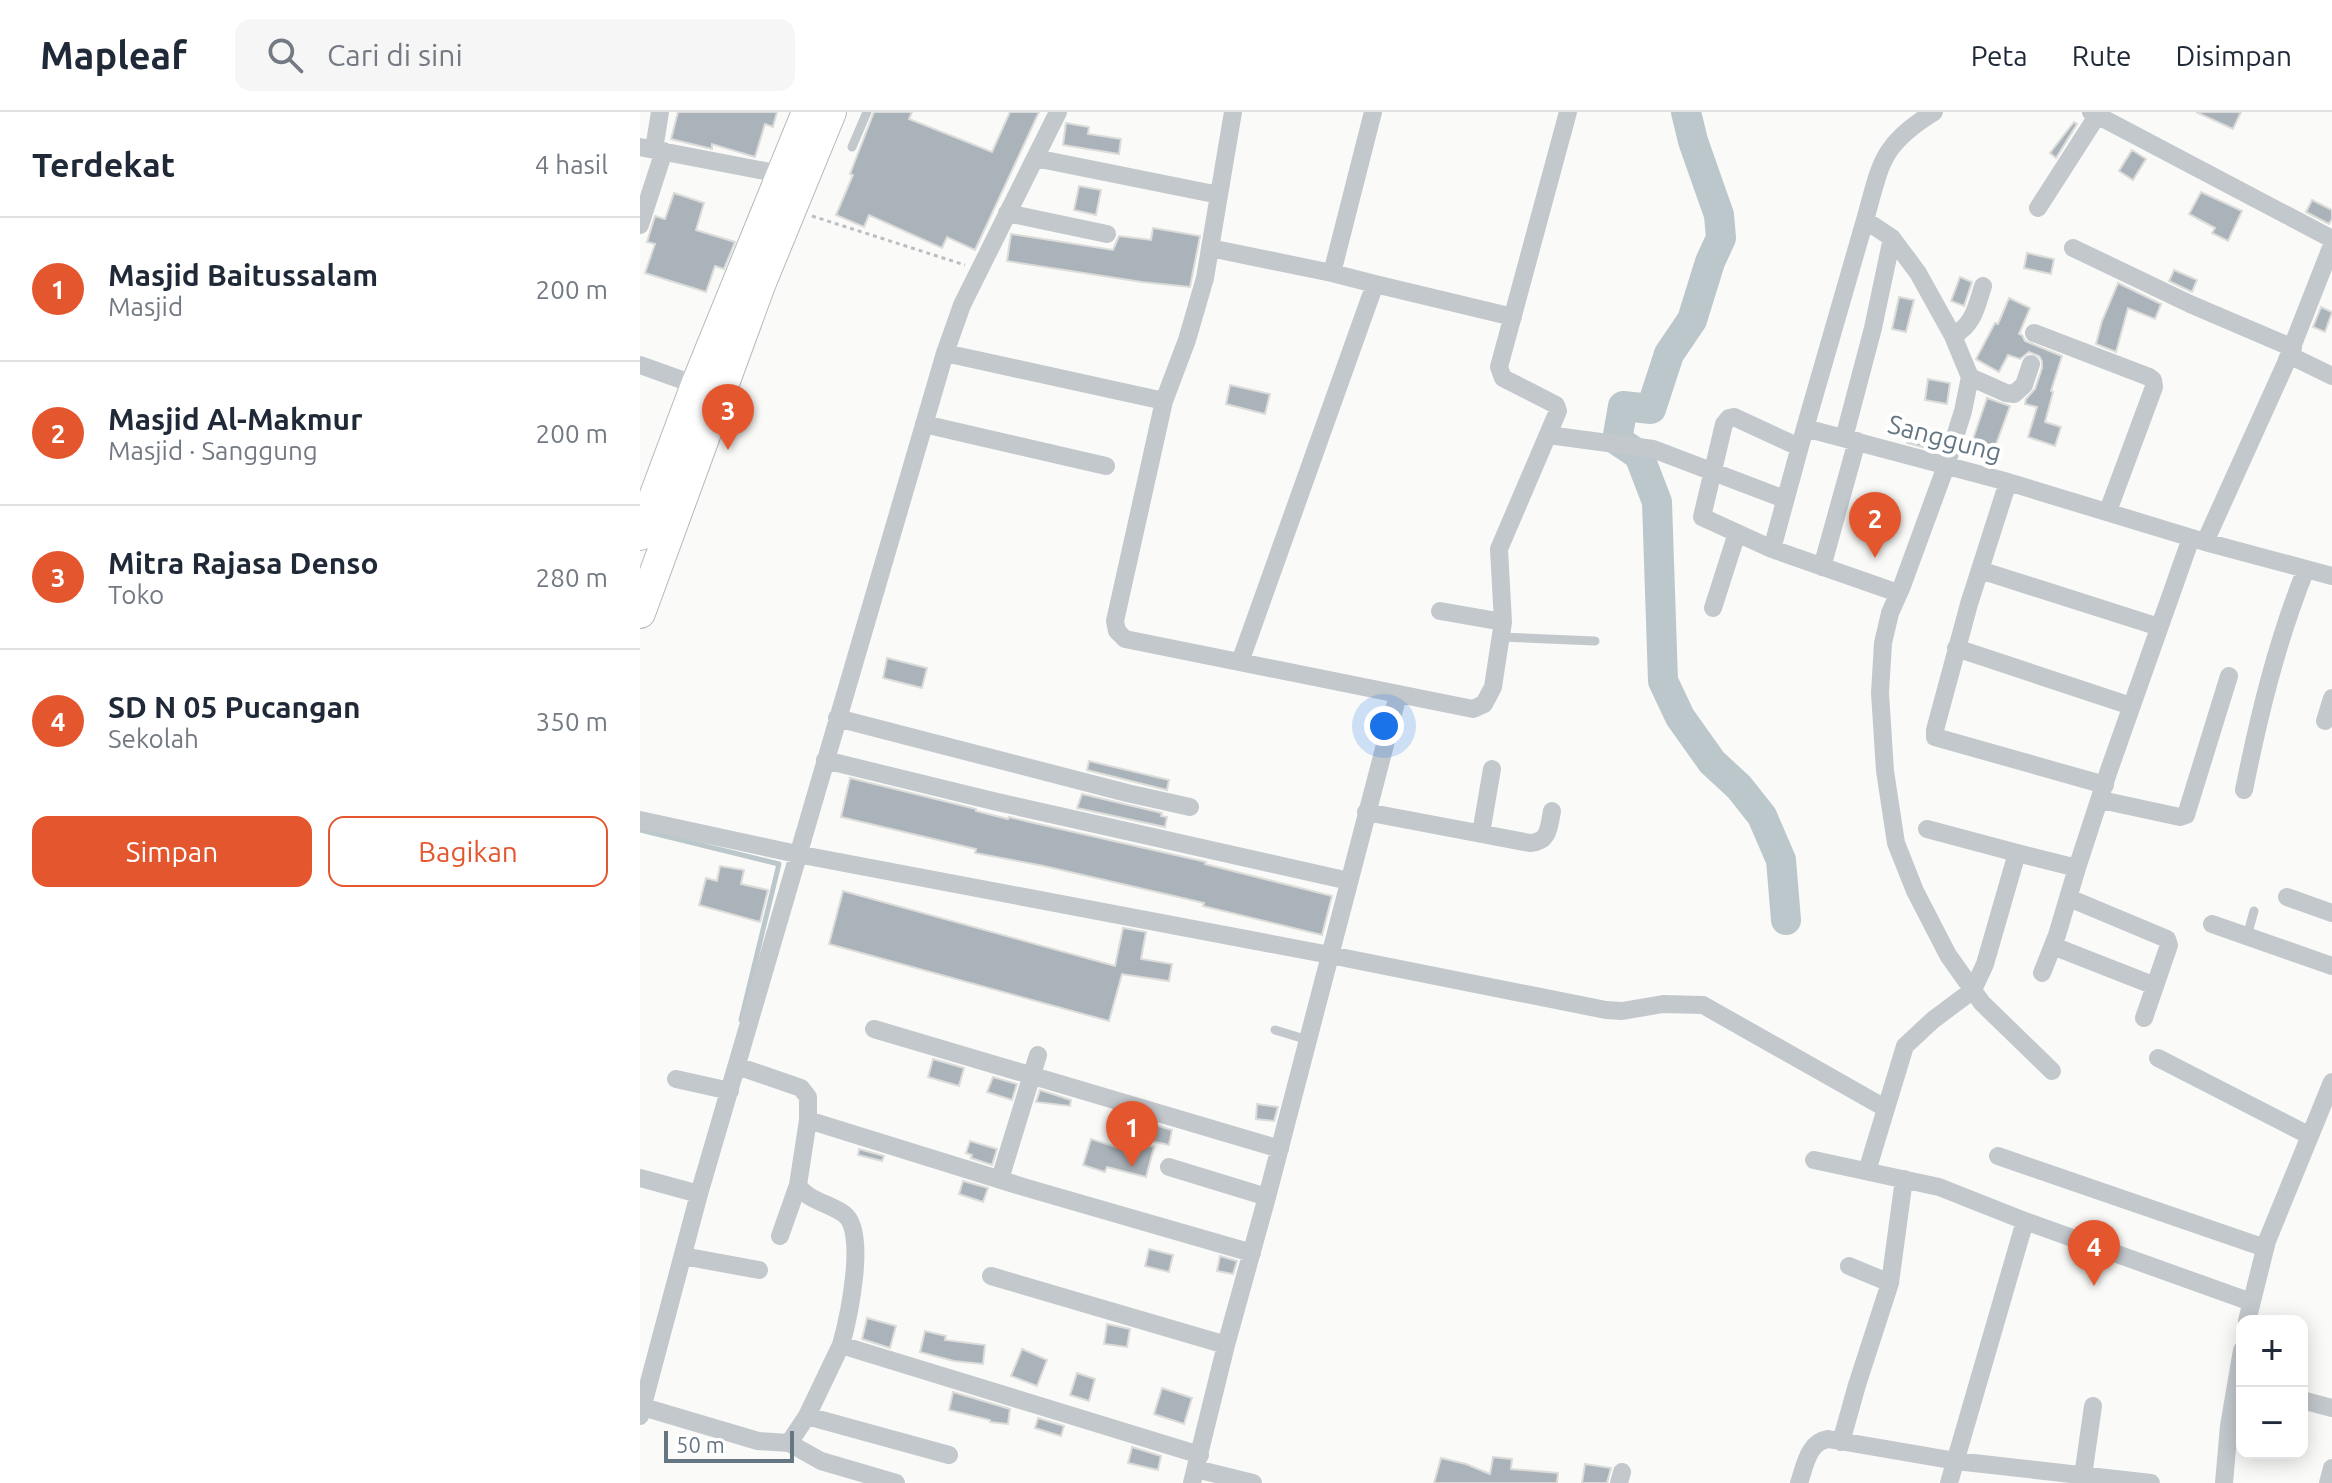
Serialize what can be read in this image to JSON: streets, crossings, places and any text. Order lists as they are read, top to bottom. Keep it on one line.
{"streets":{"street":["Sanggung"]},"scale_bar":"50 m","page":{"header":"Mapleaf","search":"Cari di sini","nav":["Peta","Rute","Disimpan"],"heading":["Terdekat","4 hasil"],"list":[{"mark":"1","name":"Masjid Baitussalam","note":"Masjid","value":"200 m"},{"mark":"2","name":"Masjid Al-Makmur","note":"Masjid · Sanggung","value":"200 m"},{"mark":"3","name":"Mitra Rajasa Denso","note":"Toko","value":"280 m"},{"mark":"4","name":"SD N 05 Pucangan","note":"Sekolah","value":"350 m"}],"pins":["3","2","1","4"],"buttons":["Simpan","Bagikan"],"map_buttons":["+","−"],"scale":"50 m"}}
